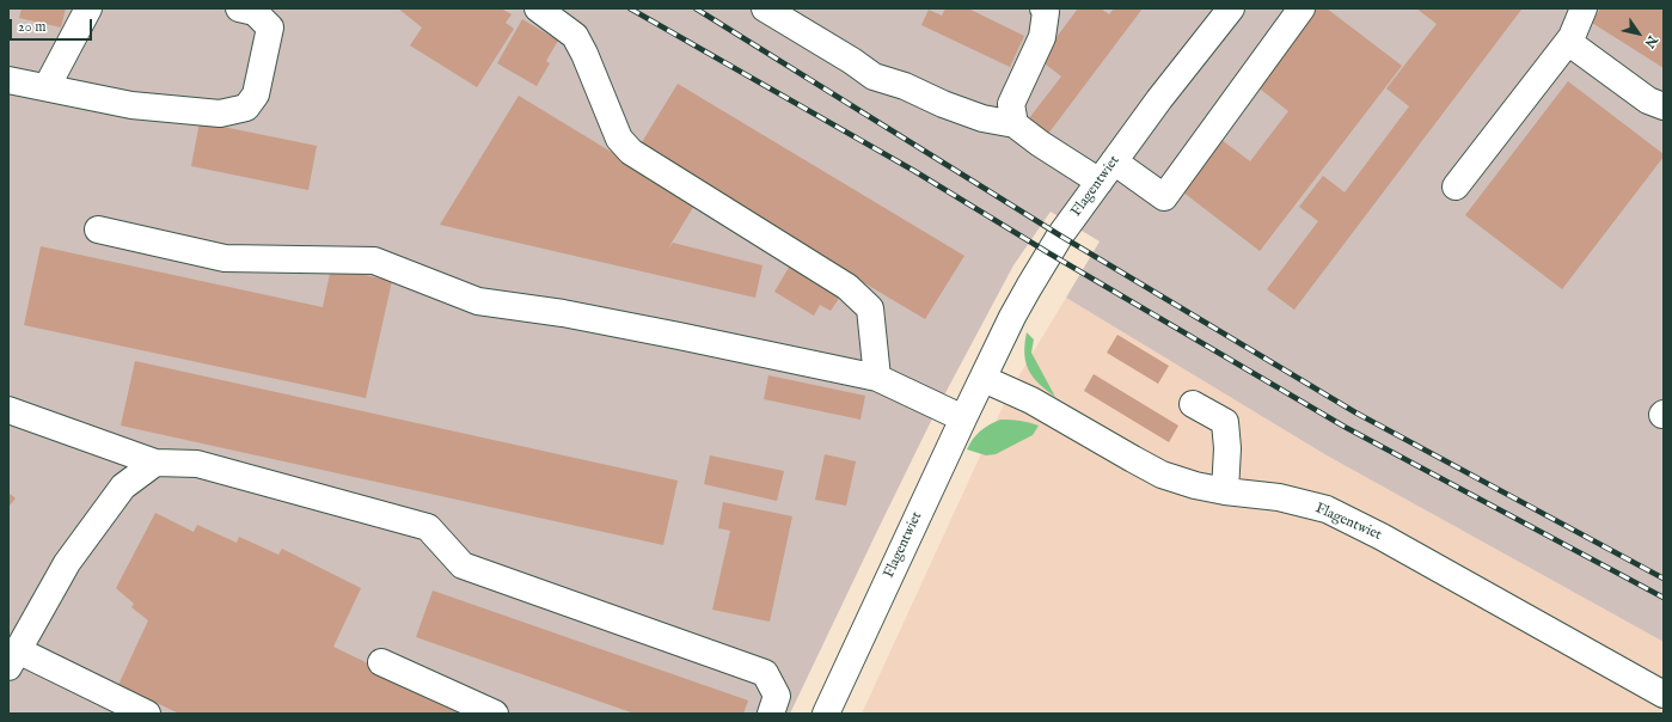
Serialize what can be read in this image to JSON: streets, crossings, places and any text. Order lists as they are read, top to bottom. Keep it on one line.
{"streets":{"street":["Flagentwiet"]},"scale_bar":"20 m","north":"bottom right"}
